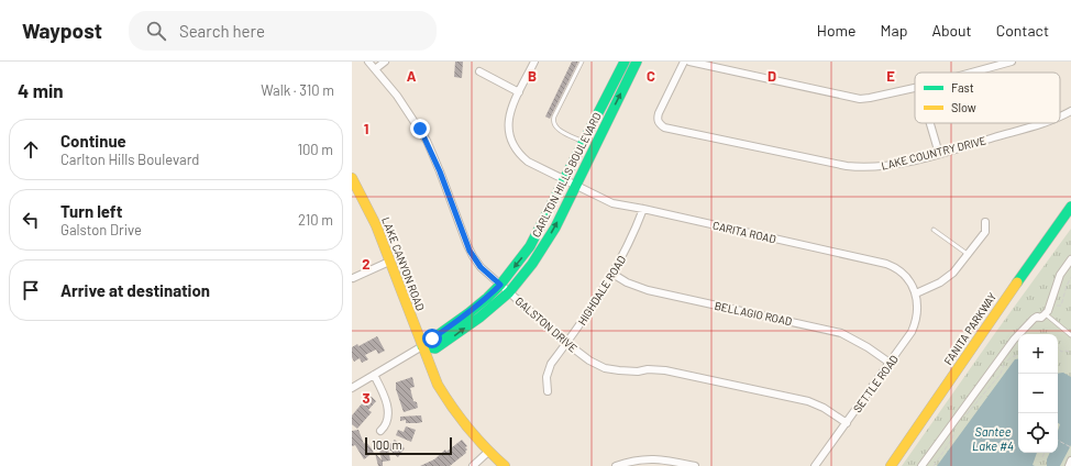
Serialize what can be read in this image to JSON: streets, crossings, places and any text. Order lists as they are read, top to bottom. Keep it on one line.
{"streets":{"street":["LAKE COUNTRY DRIVE","CARLTON HILLS BOULEVARD","CARITA ROAD","LAKE CANYON ROAD","HIGHDALE ROAD","BELLAGIO ROAD","GALSTON DRIVE","FANITA PARKWAY","SETTLE ROAD"]},"crossings":[["CARLTON HILLS BOULEVARD","CARITA ROAD"],["CARLTON HILLS BOULEVARD","LAKE CANYON ROAD"],["CARLTON HILLS BOULEVARD","GALSTON DRIVE"],["CARITA ROAD","HIGHDALE ROAD"],["CARITA ROAD","SETTLE ROAD"],["HIGHDALE ROAD","BELLAGIO ROAD"],["HIGHDALE ROAD","GALSTON DRIVE"],["BELLAGIO ROAD","SETTLE ROAD"],["GALSTON DRIVE","SETTLE ROAD"]],"water":["Santee Lake #4"],"legend":["Fast","Slow"],"scale_bar":"100 m","page":{"header":"Waypost","search":"Search here","nav":["Home","Map","About","Contact"],"heading":["4 min","Walk · 310 m"],"list":[["Continue","Carlton Hills Boulevard","100 m"],["Turn left","Galston Drive","210 m"],"Arrive at destination"],"map_buttons":["+","−"],"scale":"100 m"},"grid":{"columns":["A","B","C","D","E"],"rows":["1","2","3"]}}
